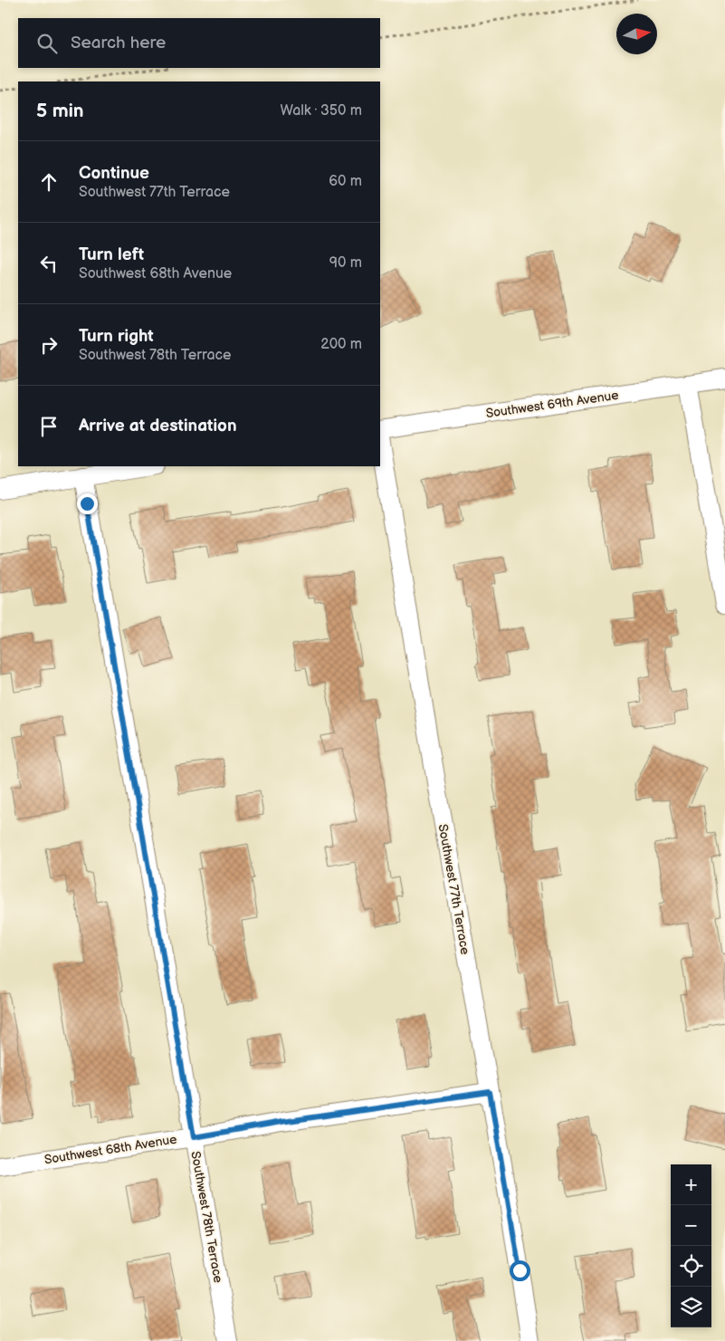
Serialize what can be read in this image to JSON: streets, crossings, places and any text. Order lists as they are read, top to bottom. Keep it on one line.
{"streets":{"street":["Southwest 69th Avenue","Southwest 77th Terrace","Southwest 68th Avenue","Southwest 78th Terrace"]},"crossings":[["Southwest 77th Terrace","Southwest 68th Avenue"],["Southwest 68th Avenue","Southwest 78th Terrace"]],"north":"right","page":{"search":"Search here","heading":["5 min","Walk · 350 m"],"list":[["Continue","Southwest 77th Terrace","60 m"],["Turn left","Southwest 68th Avenue","90 m"],["Turn right","Southwest 78th Terrace","200 m"],"Arrive at destination"],"map_buttons":["+","−"]}}
